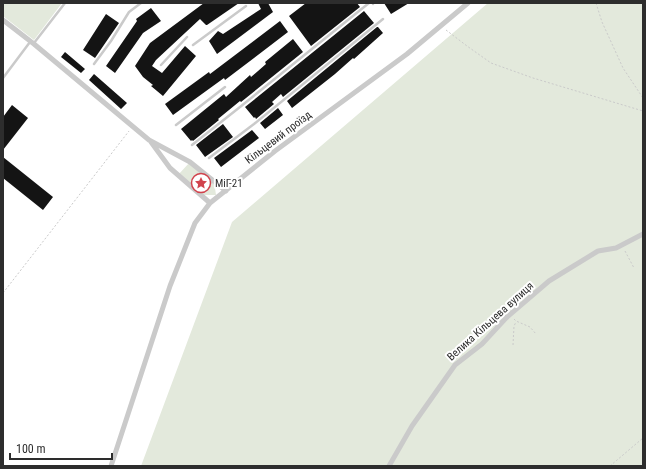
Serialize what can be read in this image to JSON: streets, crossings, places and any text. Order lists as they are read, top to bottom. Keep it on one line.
{"streets":{"street":["Кільцевий проїзд","Велика Кільцева вулиця"]},"places":{"place":["МіГ-21"]},"scale_bar":"100 m"}
